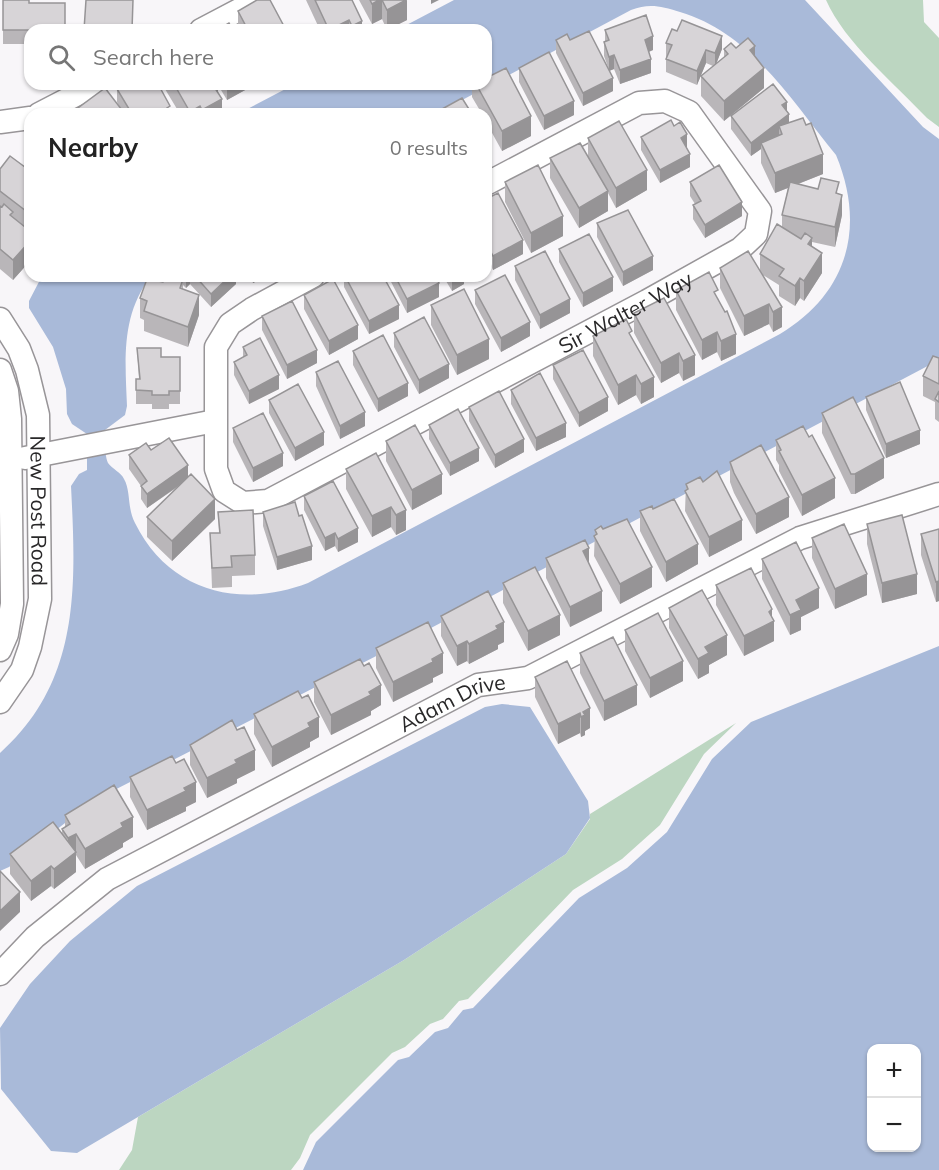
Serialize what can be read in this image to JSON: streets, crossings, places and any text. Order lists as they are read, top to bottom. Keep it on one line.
{"streets":{"street":["Sir Walter Way","New Post Road","Adam Drive"]},"page":{"search":"Search here","heading":["Nearby","0 results"],"map_buttons":["+","−"]}}
